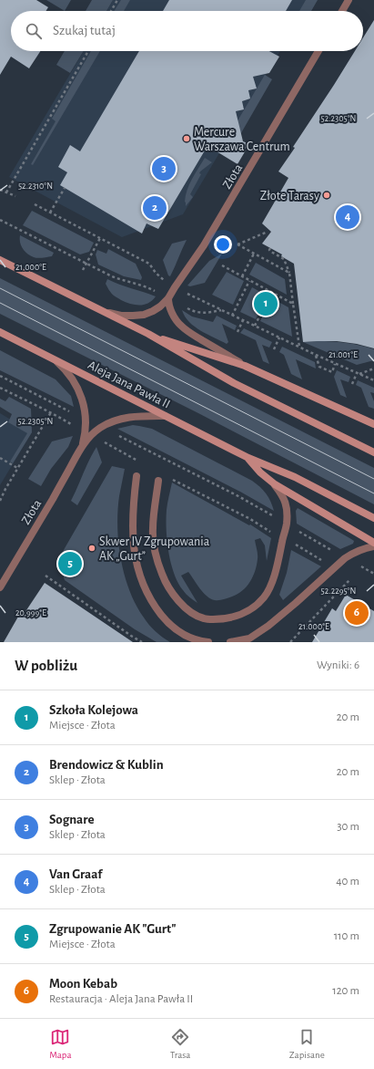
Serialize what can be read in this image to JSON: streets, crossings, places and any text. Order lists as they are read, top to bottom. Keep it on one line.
{"streets":{"main road":["Aleja Jana Pawła II"],"street":["Złota"]},"crossings":[["Złota","Aleja Jana Pawła II"]],"places":["Mercure Warszawa Centrum","Złote Tarasy","Skwer IV Zgrupowania AK „Gurt”"],"page":{"search":"Szukaj tutaj","pins":["3","2","4","1","5","6"],"heading":["W pobliżu","Wyniki: 6"],"list":[{"mark":"1","name":"Szkoła Kolejowa","note":"Miejsce · Złota","value":"20 m"},{"mark":"2","name":"Brendowicz & Kublin","note":"Sklep · Złota","value":"20 m"},{"mark":"3","name":"Sognare","note":"Sklep · Złota","value":"30 m"},{"mark":"4","name":"Van Graaf","note":"Sklep · Złota","value":"40 m"},{"mark":"5","name":"Zgrupowanie AK \"Gurt\"","note":"Miejsce · Złota","value":"110 m"},{"mark":"6","name":"Moon Kebab","note":"Restauracja · Aleja Jana Pawła II","value":"120 m"}],"nav":["Mapa","Trasa","Zapisane"]},"coordinates":["52.2305°N","52.2310°N","21.000°E","21.001°E","52.2295°N","20.999°E"]}
